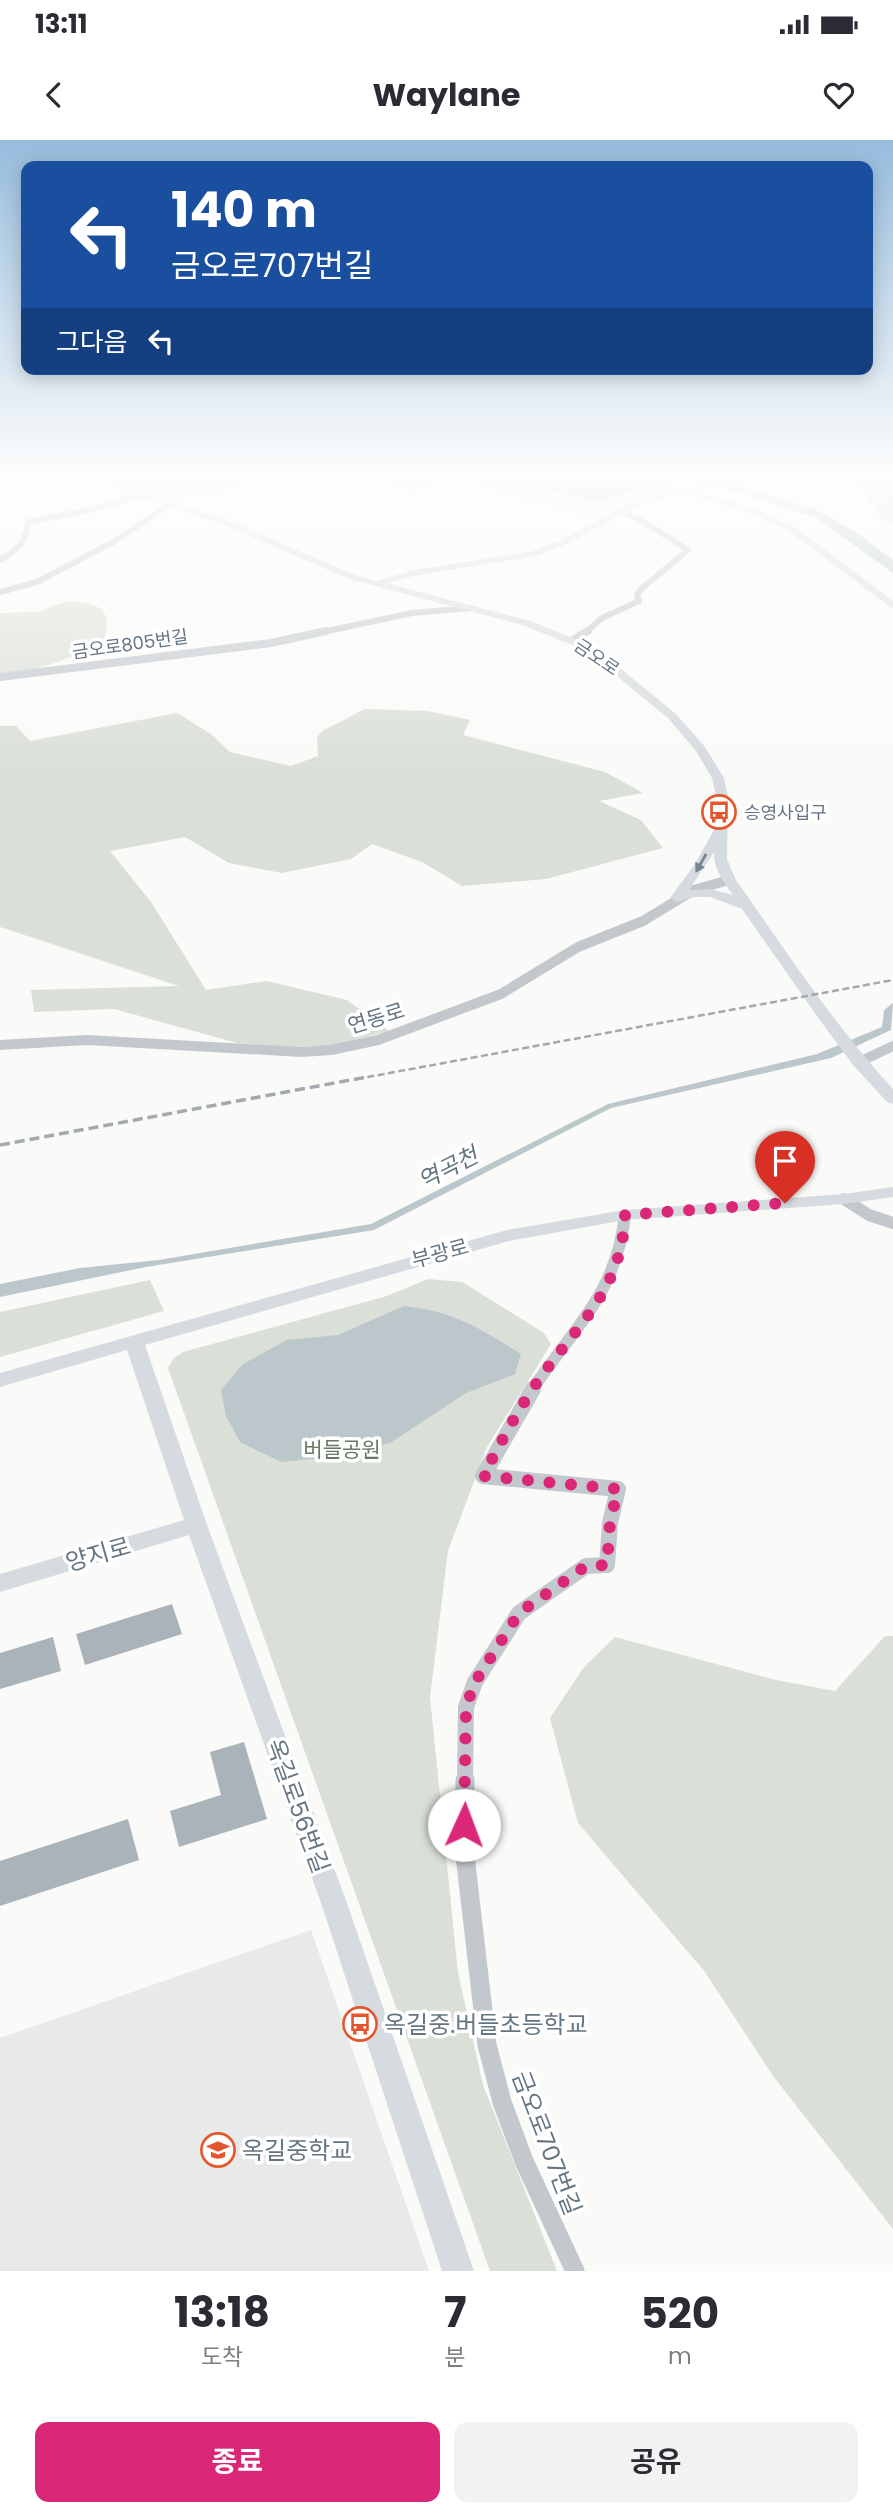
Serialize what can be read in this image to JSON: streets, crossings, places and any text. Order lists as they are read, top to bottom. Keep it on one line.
{"streets":{"main road":["금오로","부광로","양지로","옥길로56번길"],"street":["금오로805번길","연동로","금오로707번길"]},"crossings":[["금오로805번길","금오로"],["금오로","연동로"],["부광로","옥길로56번길"],["부광로","금오로707번길"],["양지로","옥길로56번길"]],"water":["역곡천"],"parks":["버들공원"],"places":{"bus stop":["승영사입구","옥길중.버들초등학교"],"school or university":["옥길중학교"]},"page":{"status":"13:11","header":"Waylane","turn":["140 m","금오로707번길"],"then":"그다음","eta":["13:18","도착","7","분","520","m"],"buttons":["종료","공유"]}}
